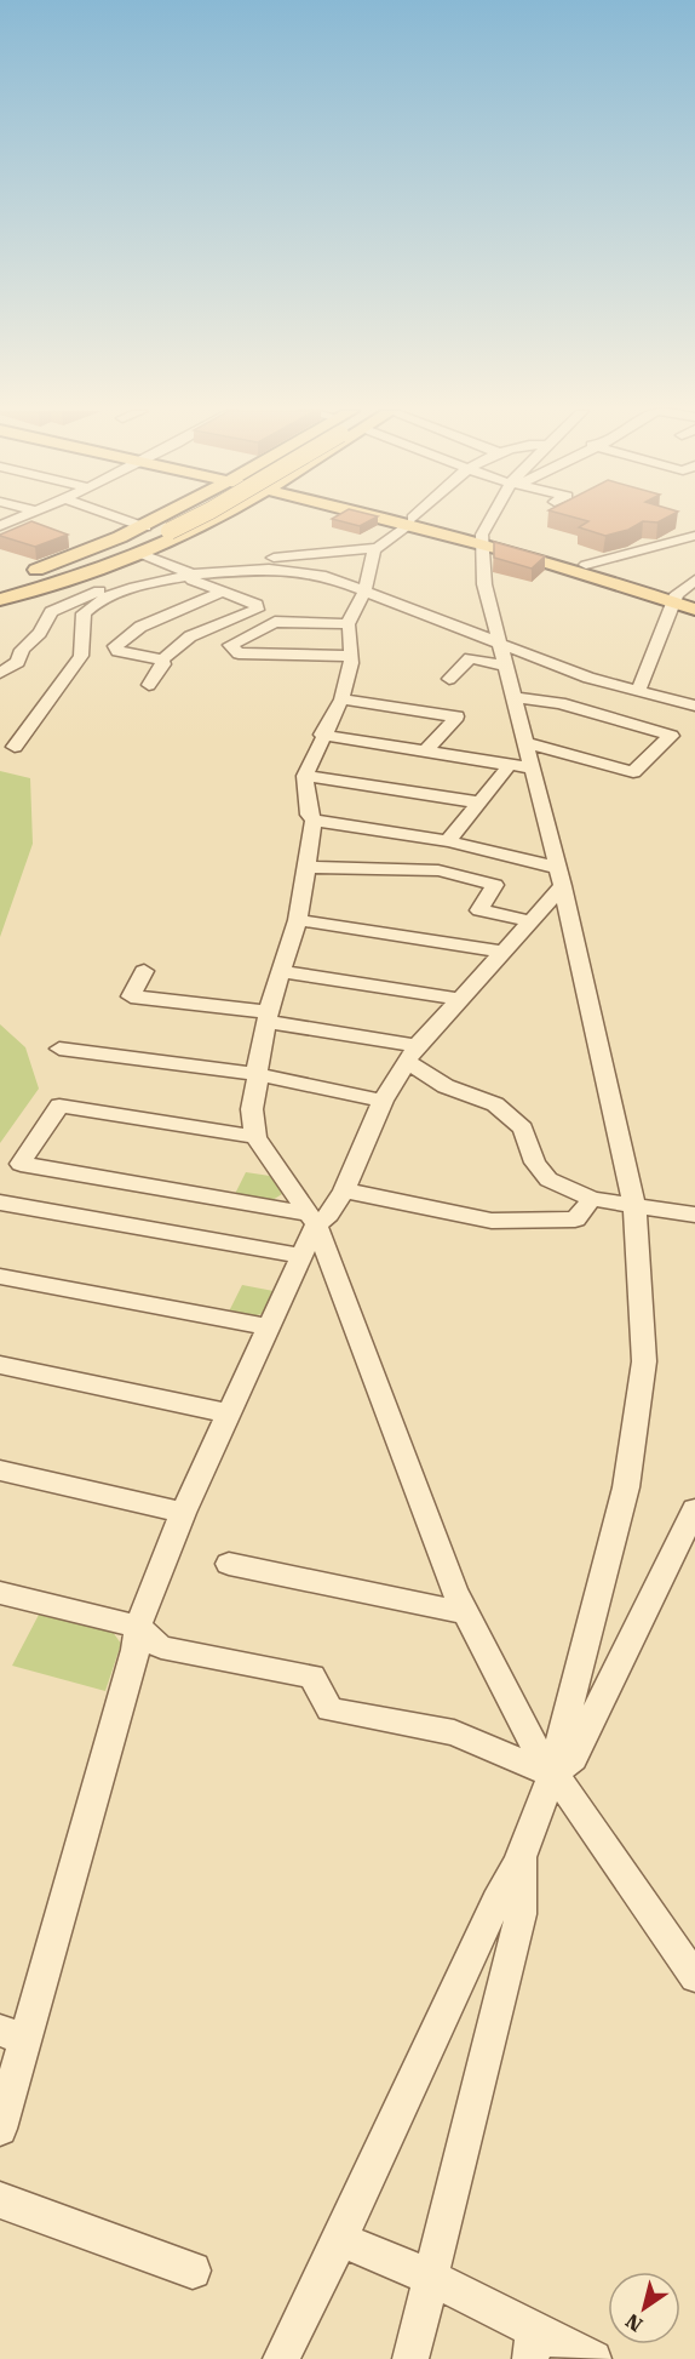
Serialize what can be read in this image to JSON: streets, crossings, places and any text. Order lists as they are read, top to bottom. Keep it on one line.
{"north":"bottom left"}
